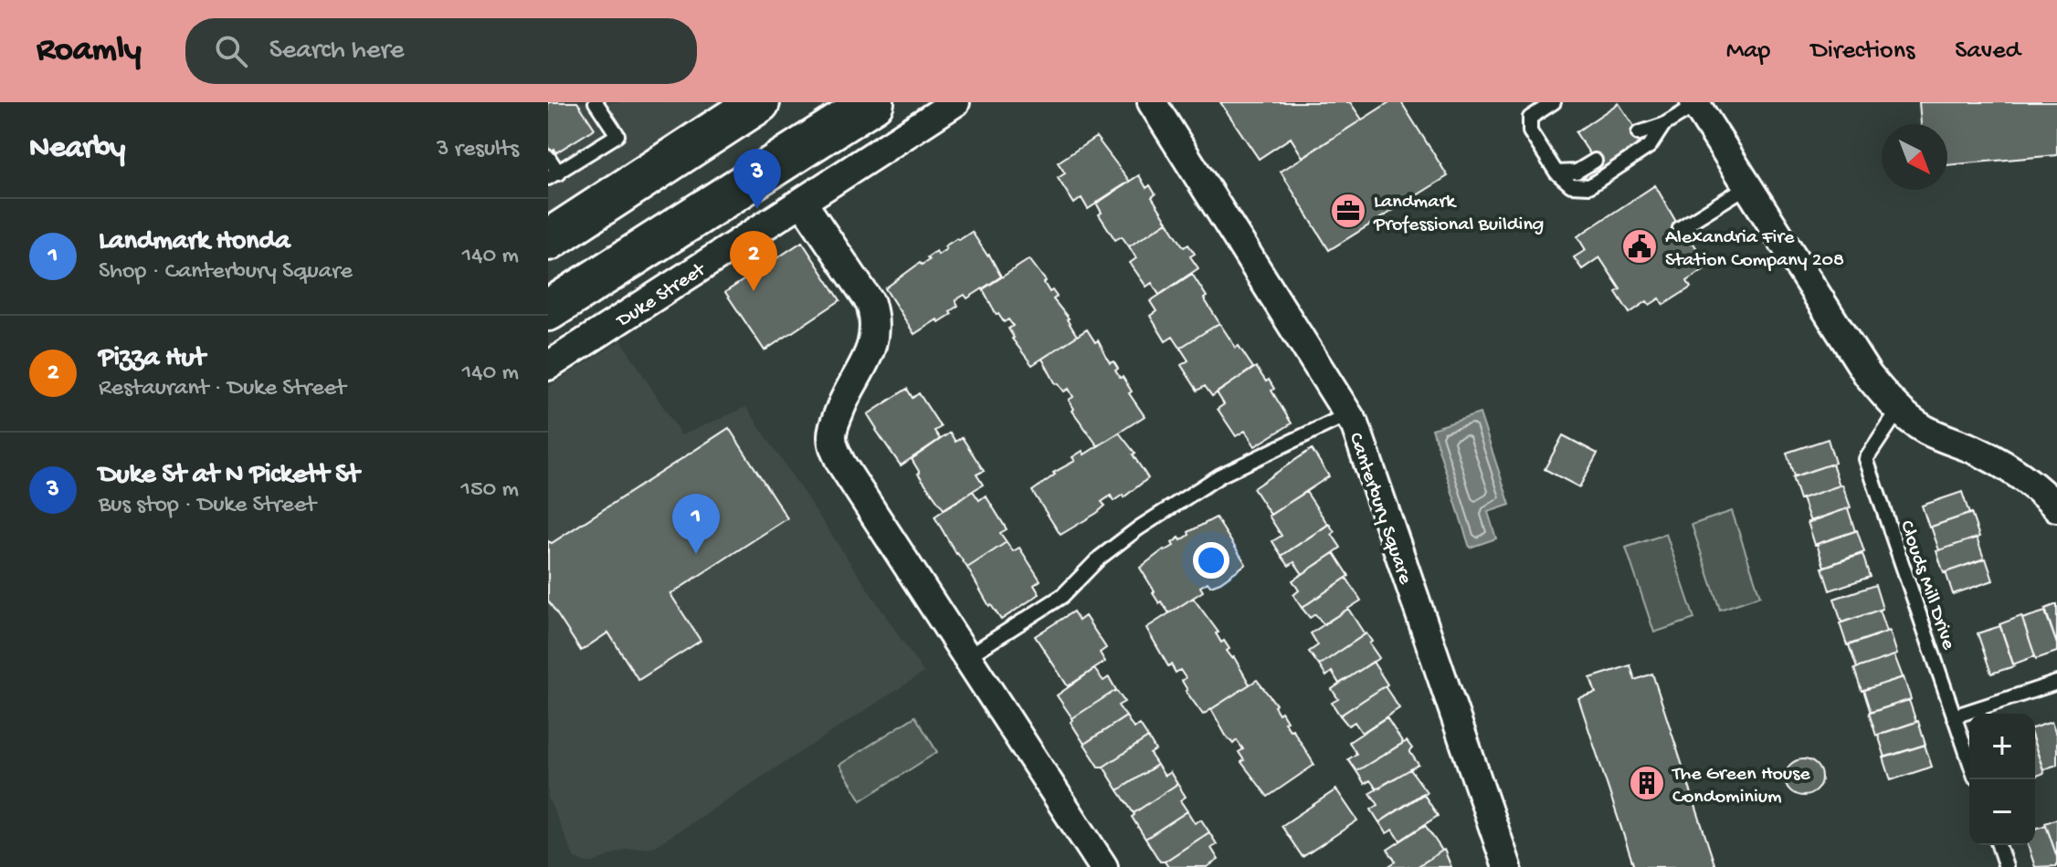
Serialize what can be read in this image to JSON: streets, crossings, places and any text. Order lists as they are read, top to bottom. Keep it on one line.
{"streets":{"street":["Duke Street","Canterbury Square"],"lane":["Clouds Mill Drive"]},"places":{"office":["Landmark Professional Building"],"public building":["Alexandria Fire Station Company 208"],"building":["The Green House Condominium"]},"north":"bottom right","page":{"header":"Roamly","search":"Search here","nav":["Map","Directions","Saved"],"heading":["Nearby","3 results"],"pins":["3","2","1"],"list":[{"mark":"1","name":"Landmark Honda","note":"Shop · Canterbury Square","value":"140 m"},{"mark":"2","name":"Pizza Hut","note":"Restaurant · Duke Street","value":"140 m"},{"mark":"3","name":"Duke St at N Pickett St","note":"Bus stop · Duke Street","value":"150 m"}],"map_buttons":["+","−"]}}
